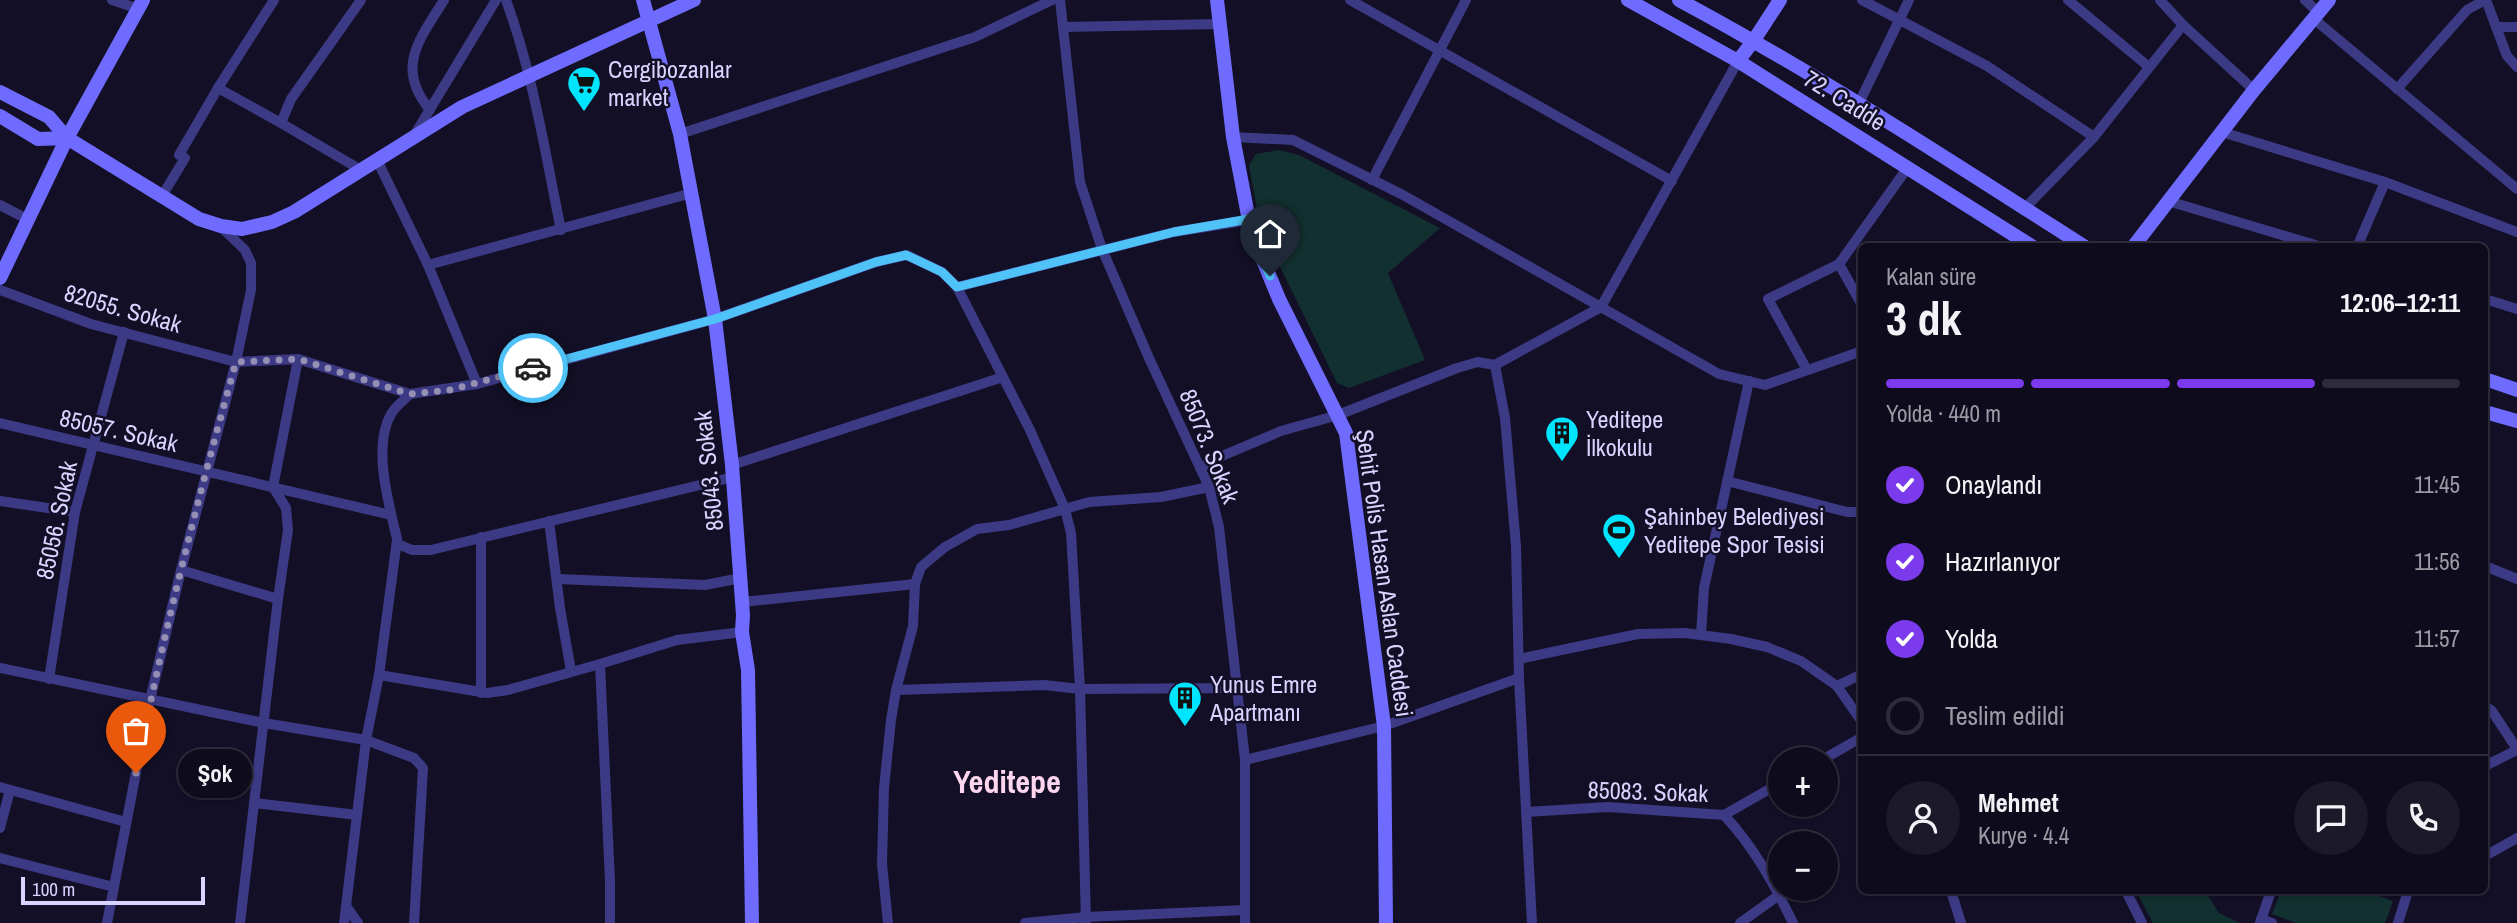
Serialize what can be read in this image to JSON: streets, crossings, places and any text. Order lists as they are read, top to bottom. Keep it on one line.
{"streets":{"street":["72. Cadde","82055. Sokak","85057. Sokak","85073. Sokak","85043. Sokak","85056. Sokak","Şehit Polis Hasan Aslan Caddesi","85083. Sokak"]},"crossings":[["82055. Sokak","85056. Sokak"],["85057. Sokak","85056. Sokak"]],"districts":["Yeditepe"],"places":{"supermarket":["Cergibozanlar market"],"building":["Yeditepe İlkokulu","Yunus Emre Apartmanı"],"sports":["Şahinbey Belediyesi Yeditepe Spor Tesisi"],"other":["Şok"]},"scale_bar":"100 m","page":{"heading":["3 dk","Kalan süre","12:06–12:11"],"panel":["Mehmet","Kurye · 4.4"],"bar":"Yolda · 440 m","list":[["Onaylandı","11:45"],["Hazırlanıyor","11:56"],["Yolda","11:57"],"Teslim edildi"],"map_buttons":["+","−"],"bubble":"Şok","scale":"100 m"}}
